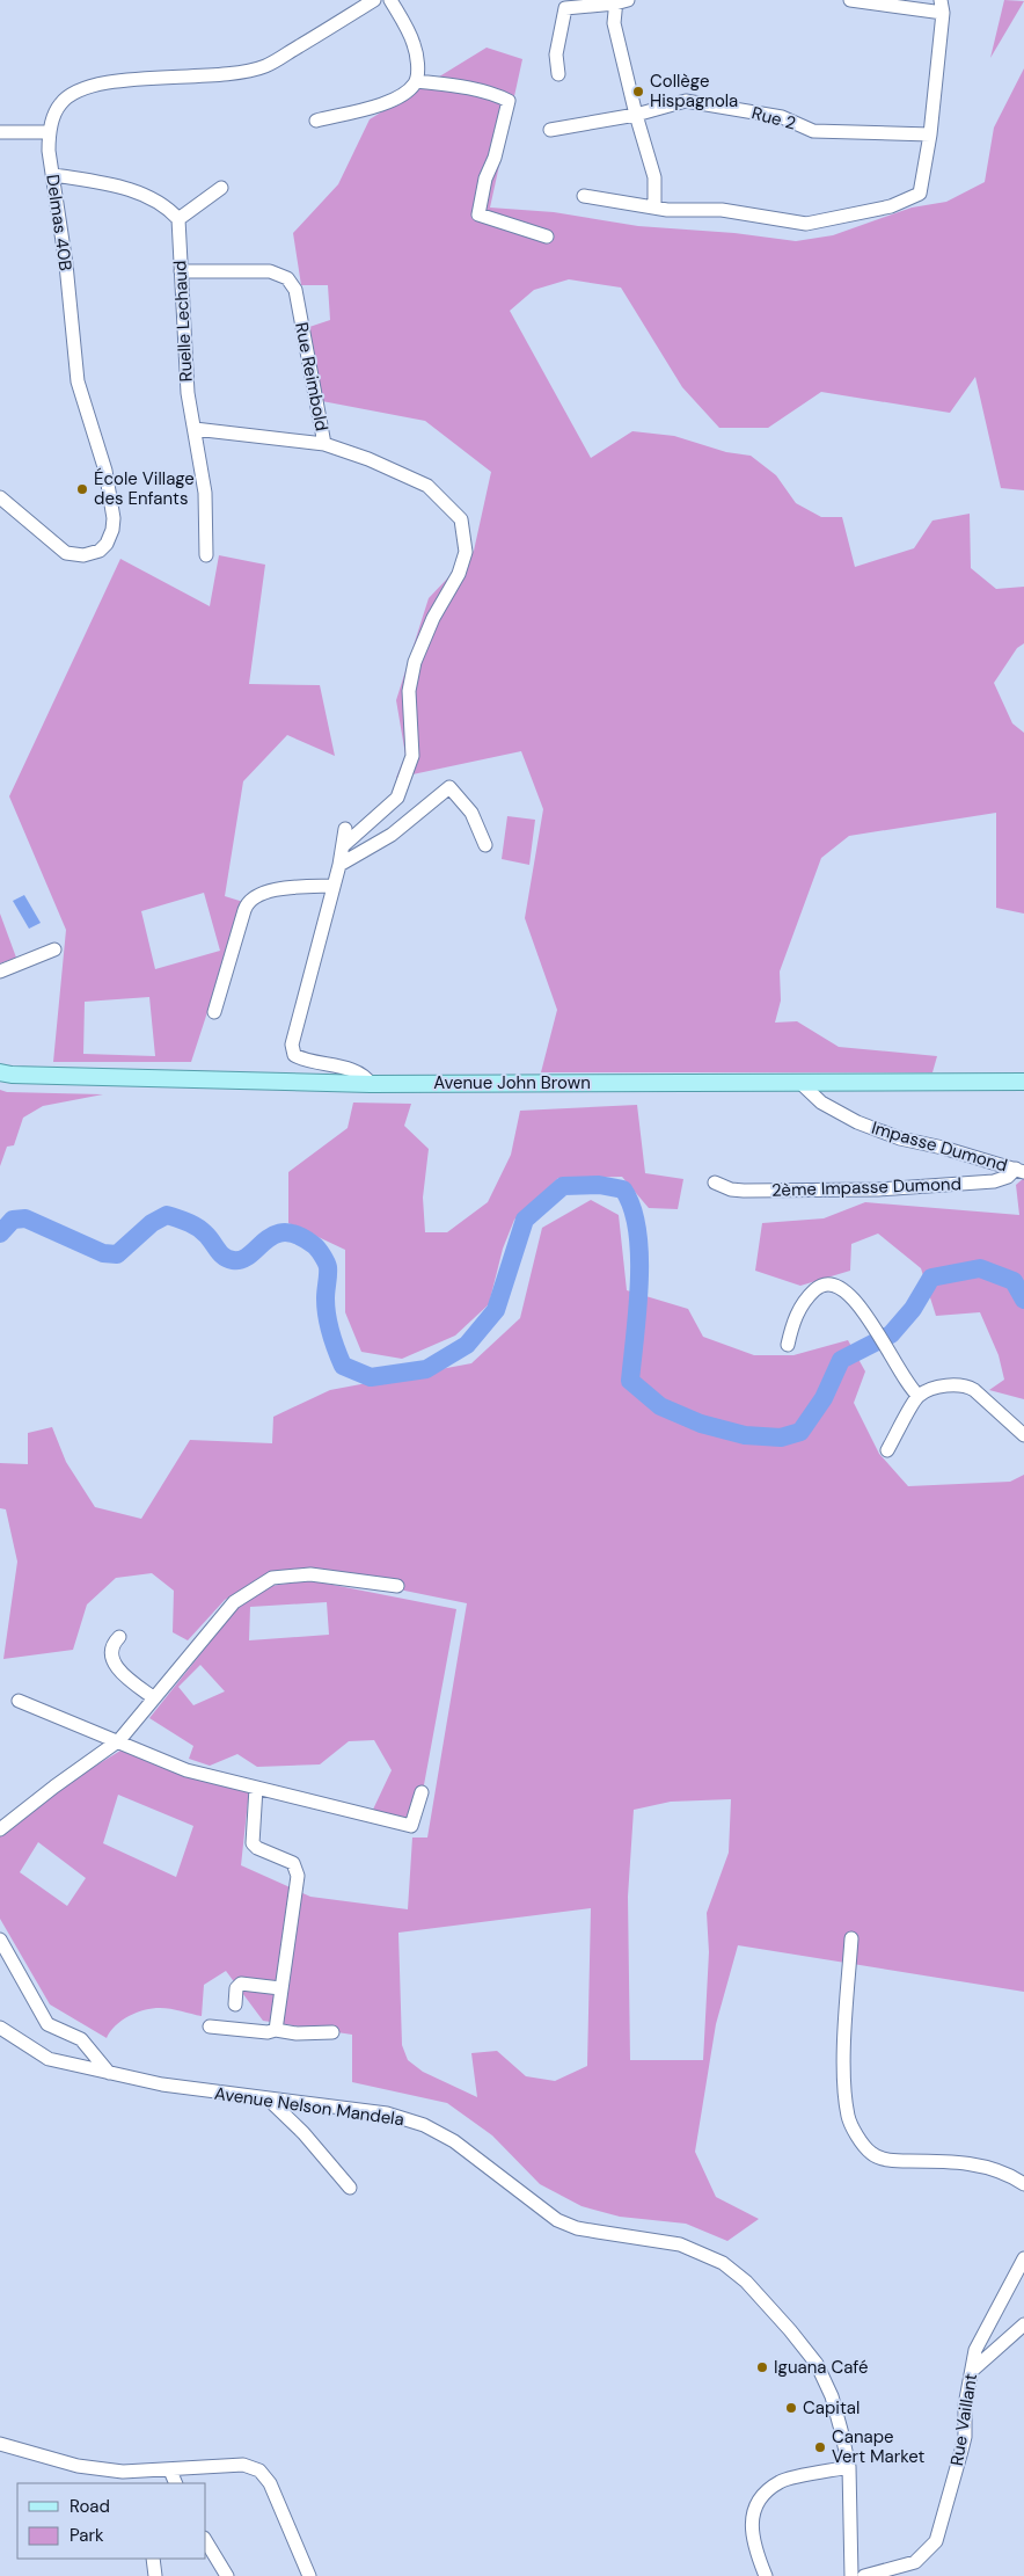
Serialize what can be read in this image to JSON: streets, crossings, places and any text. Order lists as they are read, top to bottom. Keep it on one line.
{"streets":{"main road":["Avenue John Brown"],"street":["Rue 2","Delmas 40B","Ruelle Lechaud","Rue Reimbold","Impasse Dumond","2ème Impasse Dumond","Avenue Nelson Mandela","Rue Vaillant"]},"crossings":[["Ruelle Lechaud","Rue Reimbold"],["Avenue John Brown","Impasse Dumond"],["Impasse Dumond","2ème Impasse Dumond"]],"places":["Collège Hispagnola","École Village des Enfants","Iguana Café","Capital","Canape Vert Market"],"legend":["Road","Park"]}
